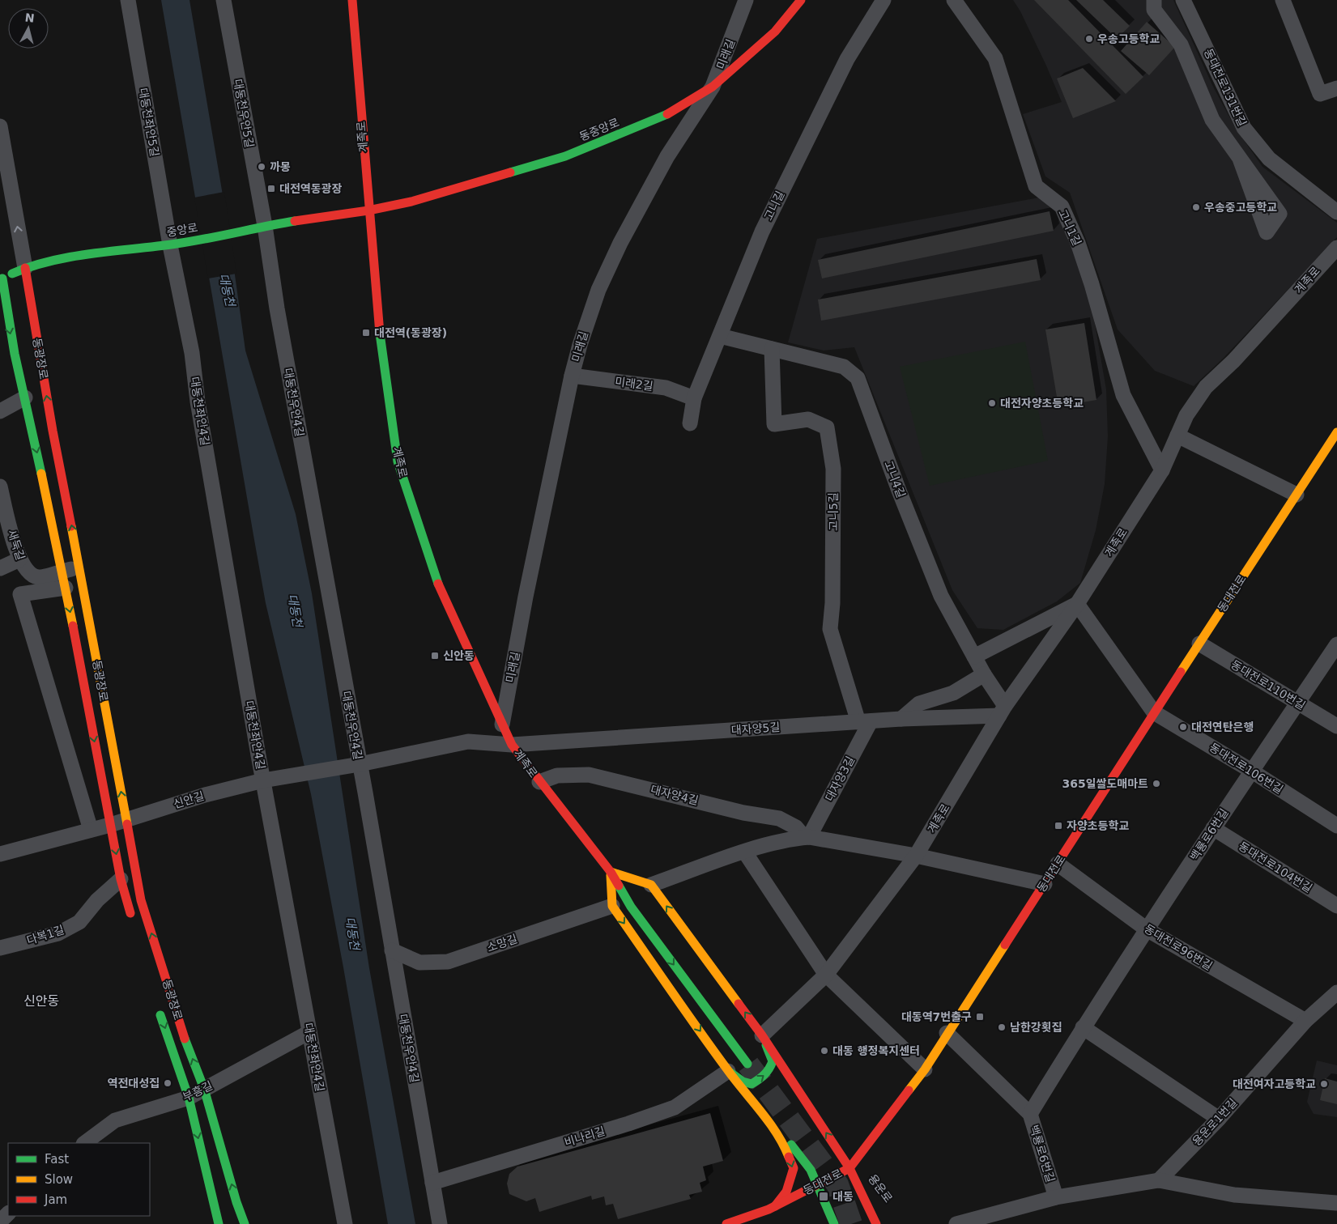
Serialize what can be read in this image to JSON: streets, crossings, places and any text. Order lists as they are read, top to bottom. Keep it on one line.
{"streets":{"main road":["동중앙로","계족로","중앙로","동광장로","동대전로","용운로"],"street":["미래길","동대전로131번길","대동천우안5길","대동천좌안5길","고니길","고니1길","미래2길","대동천우안4길","대동천좌안4길","고니4길","고니5길","새둑길","동대전로110번길","대자양5길","동대전로106번길","대자양3길","대자양4길","신안길","백룡로6번길","동대전로104번길","다복1길","소망길","동대전로96번길","부흥길","용운로1번길","비나리길"]},"crossings":[["미래길","동중앙로"],["미래길","계족로"],["미래길","미래2길"],["대동천우안5길","중앙로"],["대동천우안5길","대동천우안4길"],["대동천좌안5길","중앙로"],["대동천좌안5길","대동천좌안4길"],["동중앙로","계족로"],["동중앙로","중앙로"],["계족로","고니1길"],["계족로","중앙로"],["계족로","고니4길"],["계족로","대자양5길"],["계족로","대자양4길"],["고니길","미래2길"],["고니길","고니4길"],["중앙로","동광장로"],["중앙로","대동천우안4길"],["중앙로","대동천좌안4길"],["동광장로","새둑길"],["동광장로","신안길"],["동광장로","다복1길"],["동광장로","부흥길"],["대동천우안4길","신안길"],["대동천우안4길","소망길"],["대동천우안4길","비나리길"],["대동천좌안4길","신안길"],["대동천좌안4길","부흥길"],["고니4길","고니5길"],["고니4길","대자양5길"],["고니5길","대자양5길"],["고니5길","대자양3길"],["동대전로","동대전로110번길"],["동대전로","동대전로106번길"],["동대전로","동대전로96번길"],["동대전로","용운로"],["동대전로110번길","백룡로6번길"],["대자양5길","대자양3길"],["동대전로106번길","백룡로6번길"],["대자양3길","대자양4길"],["백룡로6번길","동대전로104번길"],["백룡로6번길","동대전로96번길"],["동대전로96번길","용운로1번길"]],"districts":["신안동"],"water":["대동천"],"places":{"other":["우송고등학교","까몽","우송중고등학교","대전자양초등학교","대전연탄은행","365일쌀도매마트","남한강횟집","대동 행정복지센터","역전대성집","대전여자고등학교"],"transit":["대전역동광장","대전역(동광장)","신안동","자양초등학교","대동역7번출구","대동"]},"legend":["Fast","Slow","Jam"],"north":"top"}
